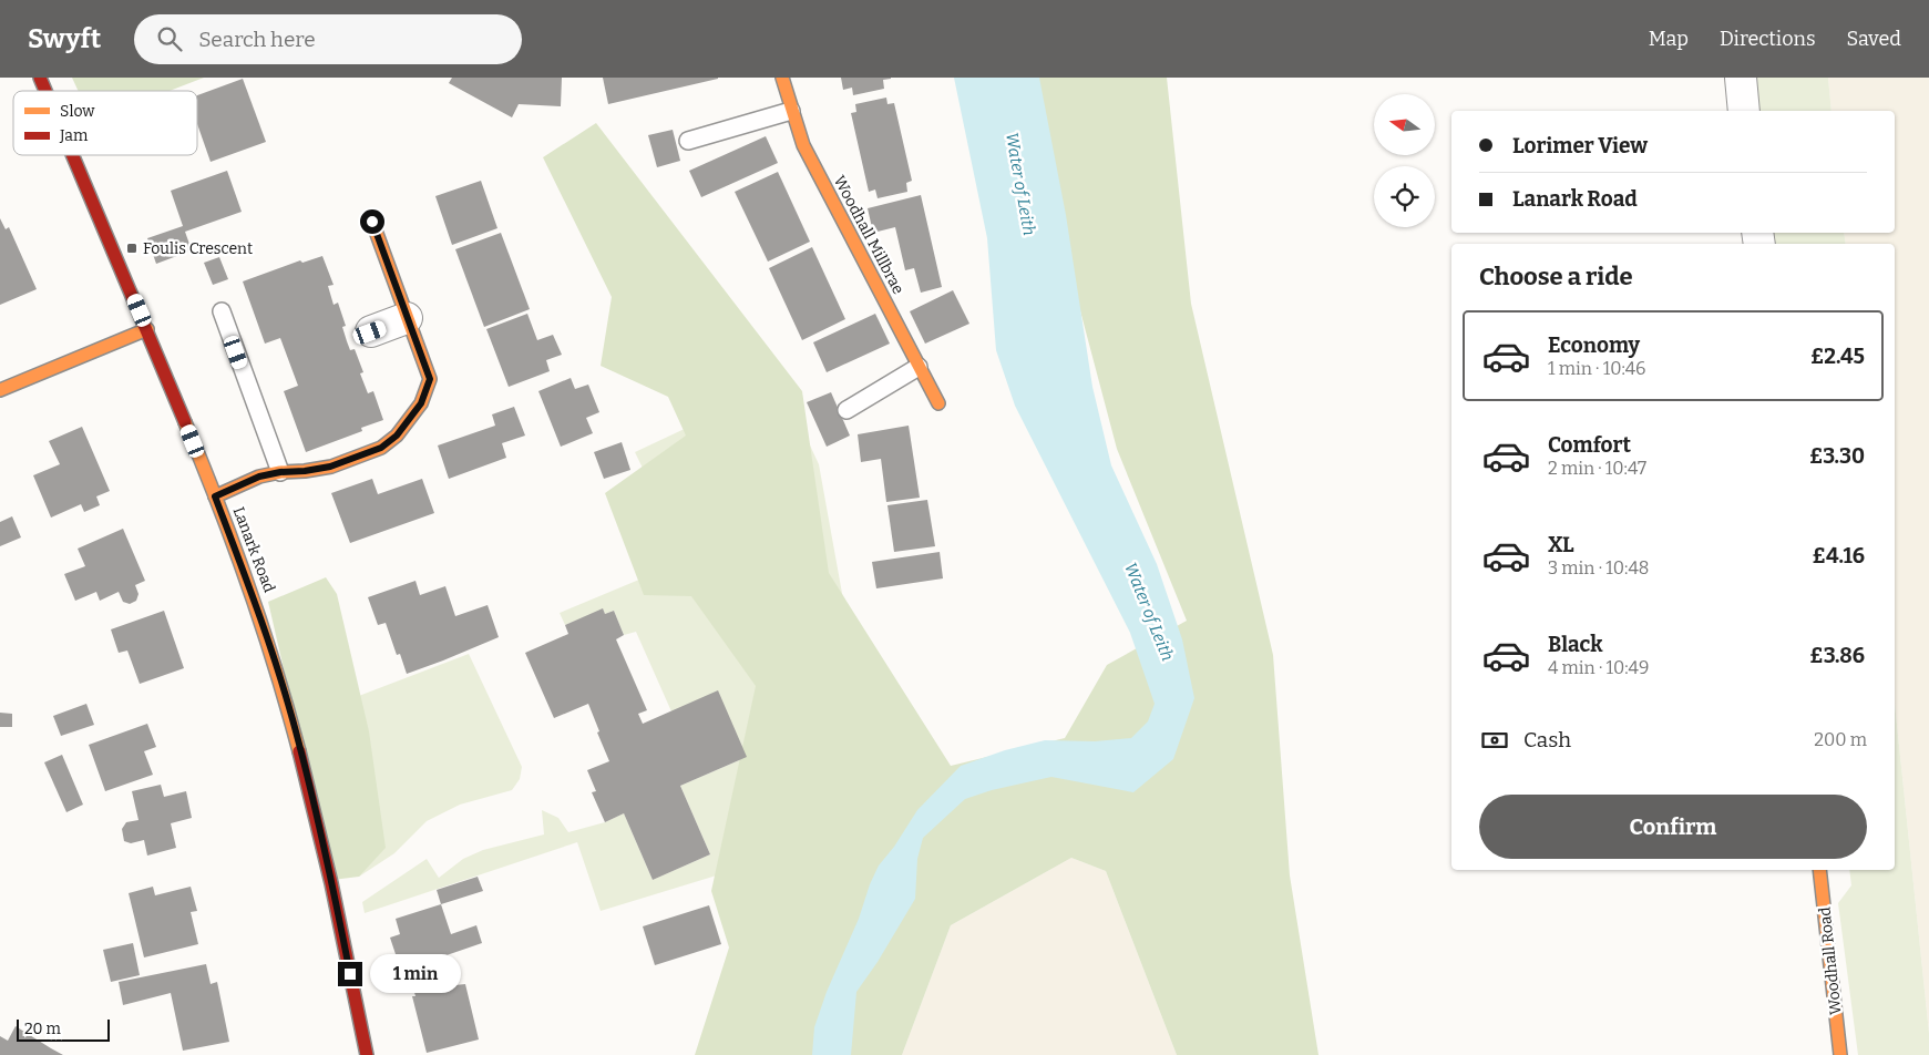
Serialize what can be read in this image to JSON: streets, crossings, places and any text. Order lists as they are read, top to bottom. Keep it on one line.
{"streets":{"street":["Woodhall Millbrae","Lanark Road","Woodhall Road"]},"water":["Water of Leith"],"places":{"transit":["Foulis Crescent"]},"legend":["Slow","Jam"],"scale_bar":"20 m","north":"left","page":{"header":"Swyft","search":"Search here","nav":["Map","Directions","Saved"],"banner":["Lorimer View","Lanark Road"],"heading":"Choose a ride","list":[{"name":"Economy","note":"1 min · 10:46","value":"£2.45"},{"name":"Comfort","note":"2 min · 10:47","value":"£3.30"},{"name":"XL","note":"3 min · 10:48","value":"£4.16"},{"name":"Black","note":"4 min · 10:49","value":"£3.86"}],"pay":["Cash","200 m"],"buttons":"Confirm","bubble":"1 min","scale":"20 m"}}
